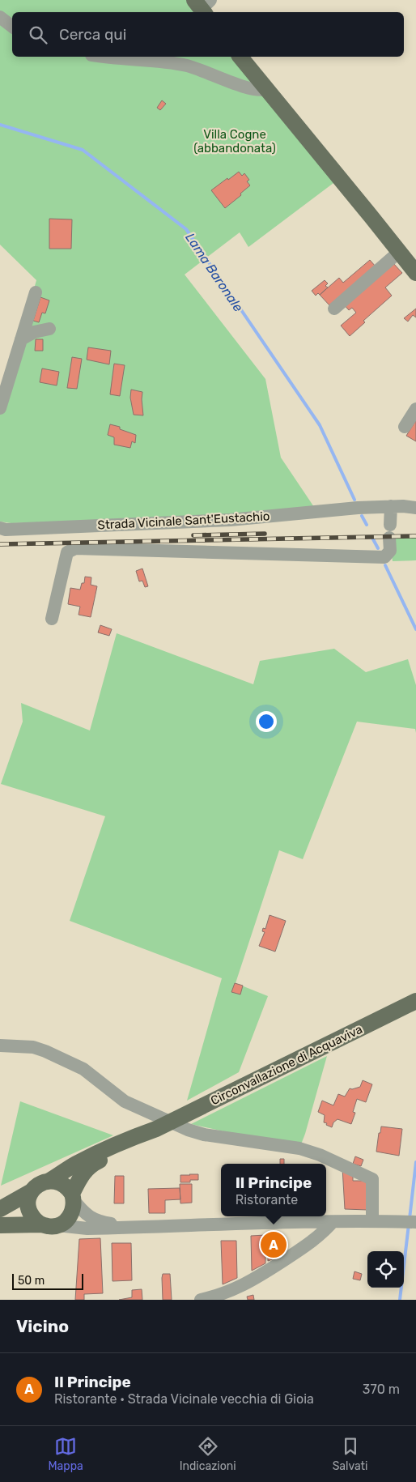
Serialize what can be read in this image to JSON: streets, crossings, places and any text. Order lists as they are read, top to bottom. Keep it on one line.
{"streets":{"main road":["Circonvallazione di Acquaviva"],"street":["Strada Vicinale Sant'Eustachio"]},"water":["Lama Baronale"],"parks":["Villa Cogne (abbandonata)"],"scale_bar":"50 m","page":{"search":"Cerca qui","popup":["Il Principe","Ristorante"],"pins":"A","scale":"50 m","heading":"Vicino","list":[{"mark":"A","name":"Il Principe","note":"Ristorante · Strada Vicinale vecchia di Gioia","value":"370 m"}],"nav":["Mappa","Indicazioni","Salvati"]}}
